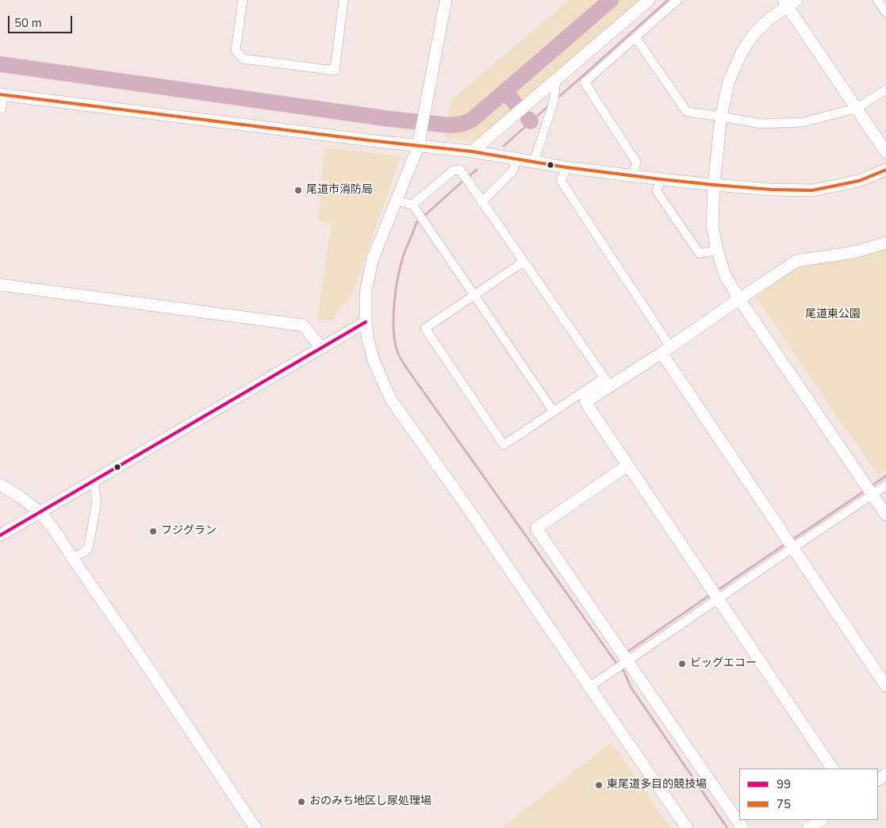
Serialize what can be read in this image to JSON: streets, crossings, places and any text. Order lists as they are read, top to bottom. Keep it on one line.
{"parks":["尾道東公園"],"places":["尾道市消防局","フジグラン","ビッグエコー","東尾道多目的競技場","おのみち地区し尿処理場"],"lines":["transit line 75","transit line 99"],"legend":["99","75"],"scale_bar":"50 m"}
